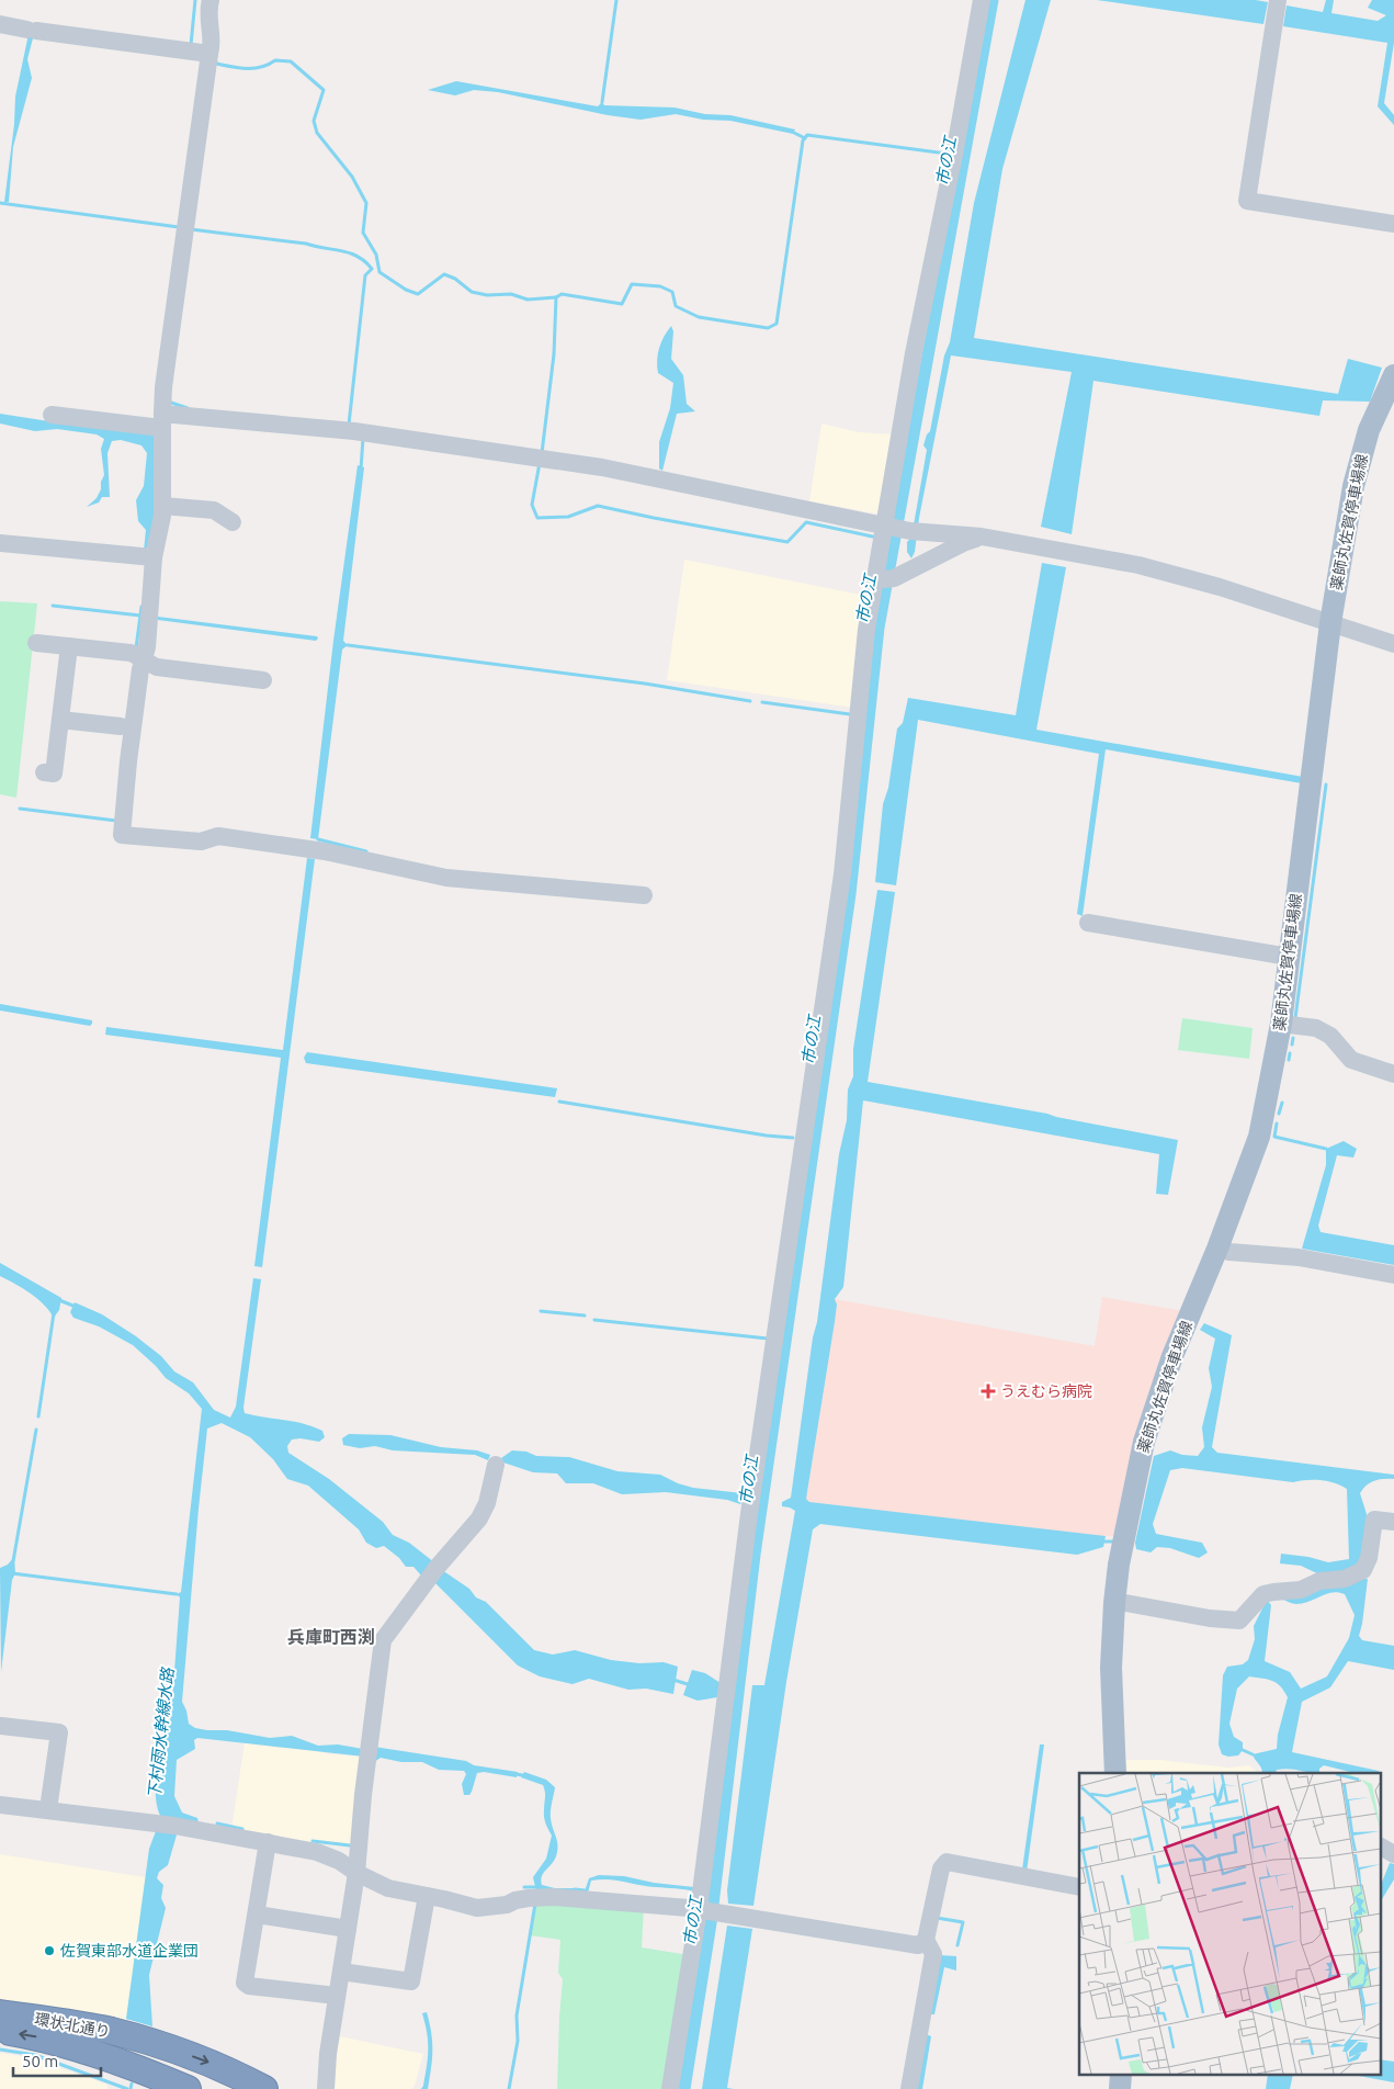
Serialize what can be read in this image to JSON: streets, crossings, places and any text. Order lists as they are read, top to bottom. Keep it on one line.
{"streets":{"highway":["環状北通り"],"main road":["薬師丸佐賀停車場線"]},"districts":["兵庫町西渕"],"water":["市の江","下村雨水幹線水路"],"places":{"health":["うえむら病院"],"other":["佐賀東部水道企業団"]},"scale_bar":"50 m"}
